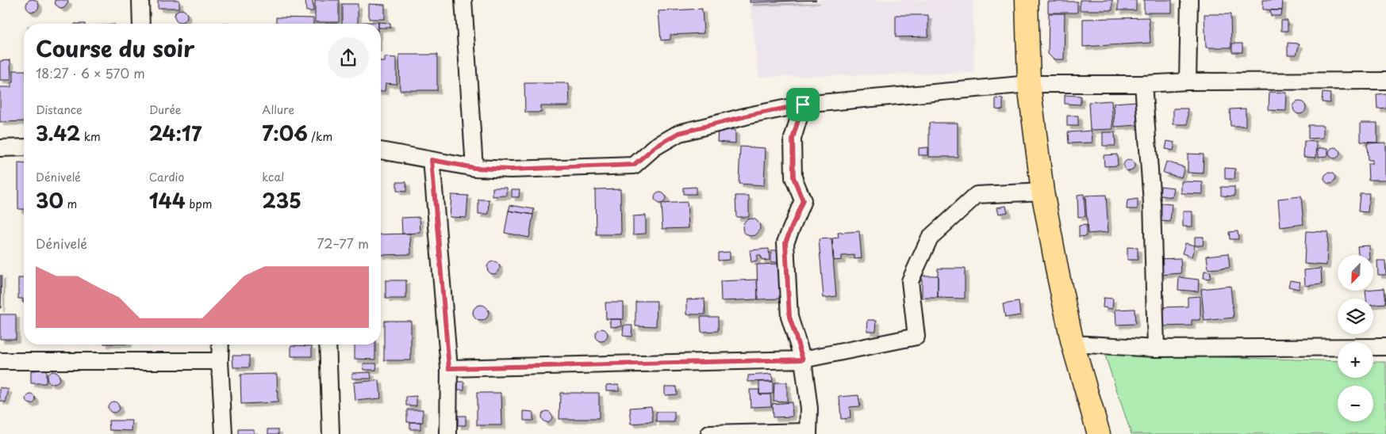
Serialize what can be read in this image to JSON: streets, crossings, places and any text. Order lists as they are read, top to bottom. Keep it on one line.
{"north":"bottom left","page":{"heading":["Course du soir","18:27 · 6 × 570 m"],"stats":[["Distance","3.42 km"],["Durée","24:17"],["Allure","7:06 /km"],["Dénivelé","30 m"],["Cardio","144 bpm"],["kcal","235"]],"chart":["Dénivelé","72–77 m"],"map_buttons":["+","−"]}}
